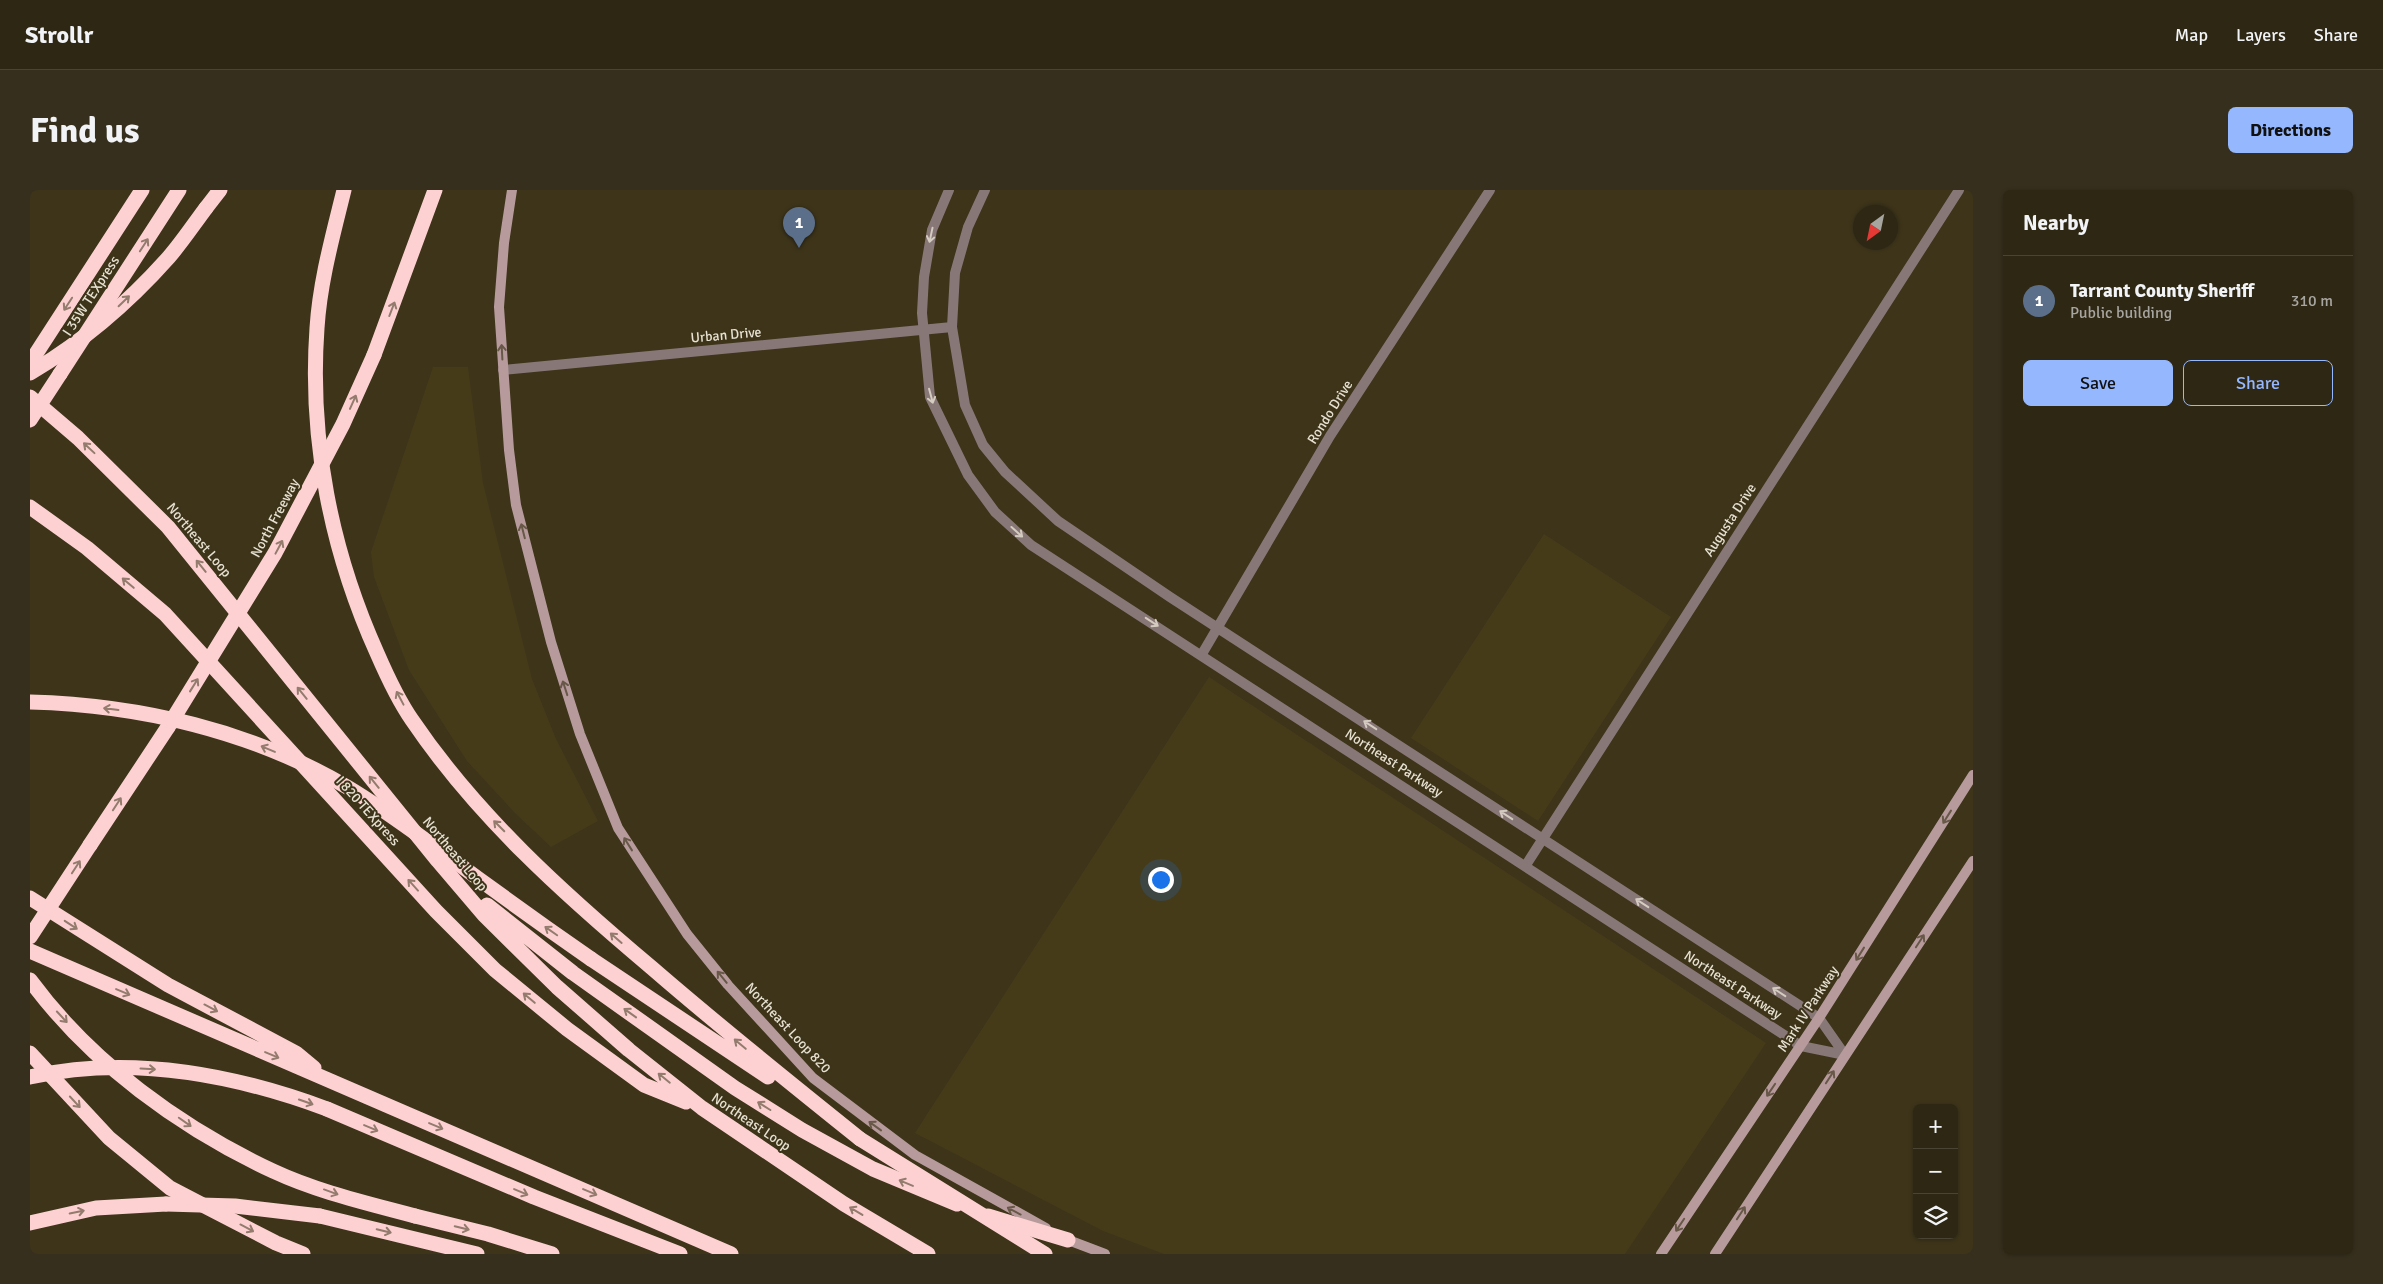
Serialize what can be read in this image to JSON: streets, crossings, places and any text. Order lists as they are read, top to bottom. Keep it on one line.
{"streets":{"highway":["I 35W TEXpress","North Freeway","Northeast Loop","I 820 TEXpress"],"main road":["Mark IV Parkway","Northeast Loop 820"],"street":["Urban Drive","Rondo Drive","Augusta Drive","Northeast Parkway"]},"crossings":[["Urban Drive","Northeast Parkway"],["Urban Drive","Northeast Loop 820"],["Rondo Drive","Northeast Parkway"],["Augusta Drive","Northeast Parkway"],["Northeast Loop","I 820 TEXpress"],["Northeast Parkway","Mark IV Parkway"]],"one_way":["North Freeway","Northeast Loop 820"],"north":"bottom left","page":{"header":"Strollr","nav":["Map","Layers","Share"],"buttons":["Directions",["Save","Share"]],"title":"Find us","heading":"Nearby","pins":"1","list":[{"mark":"1","name":"Tarrant County Sheriff","note":"Public building","value":"310 m"}],"map_buttons":["+","−"]}}
